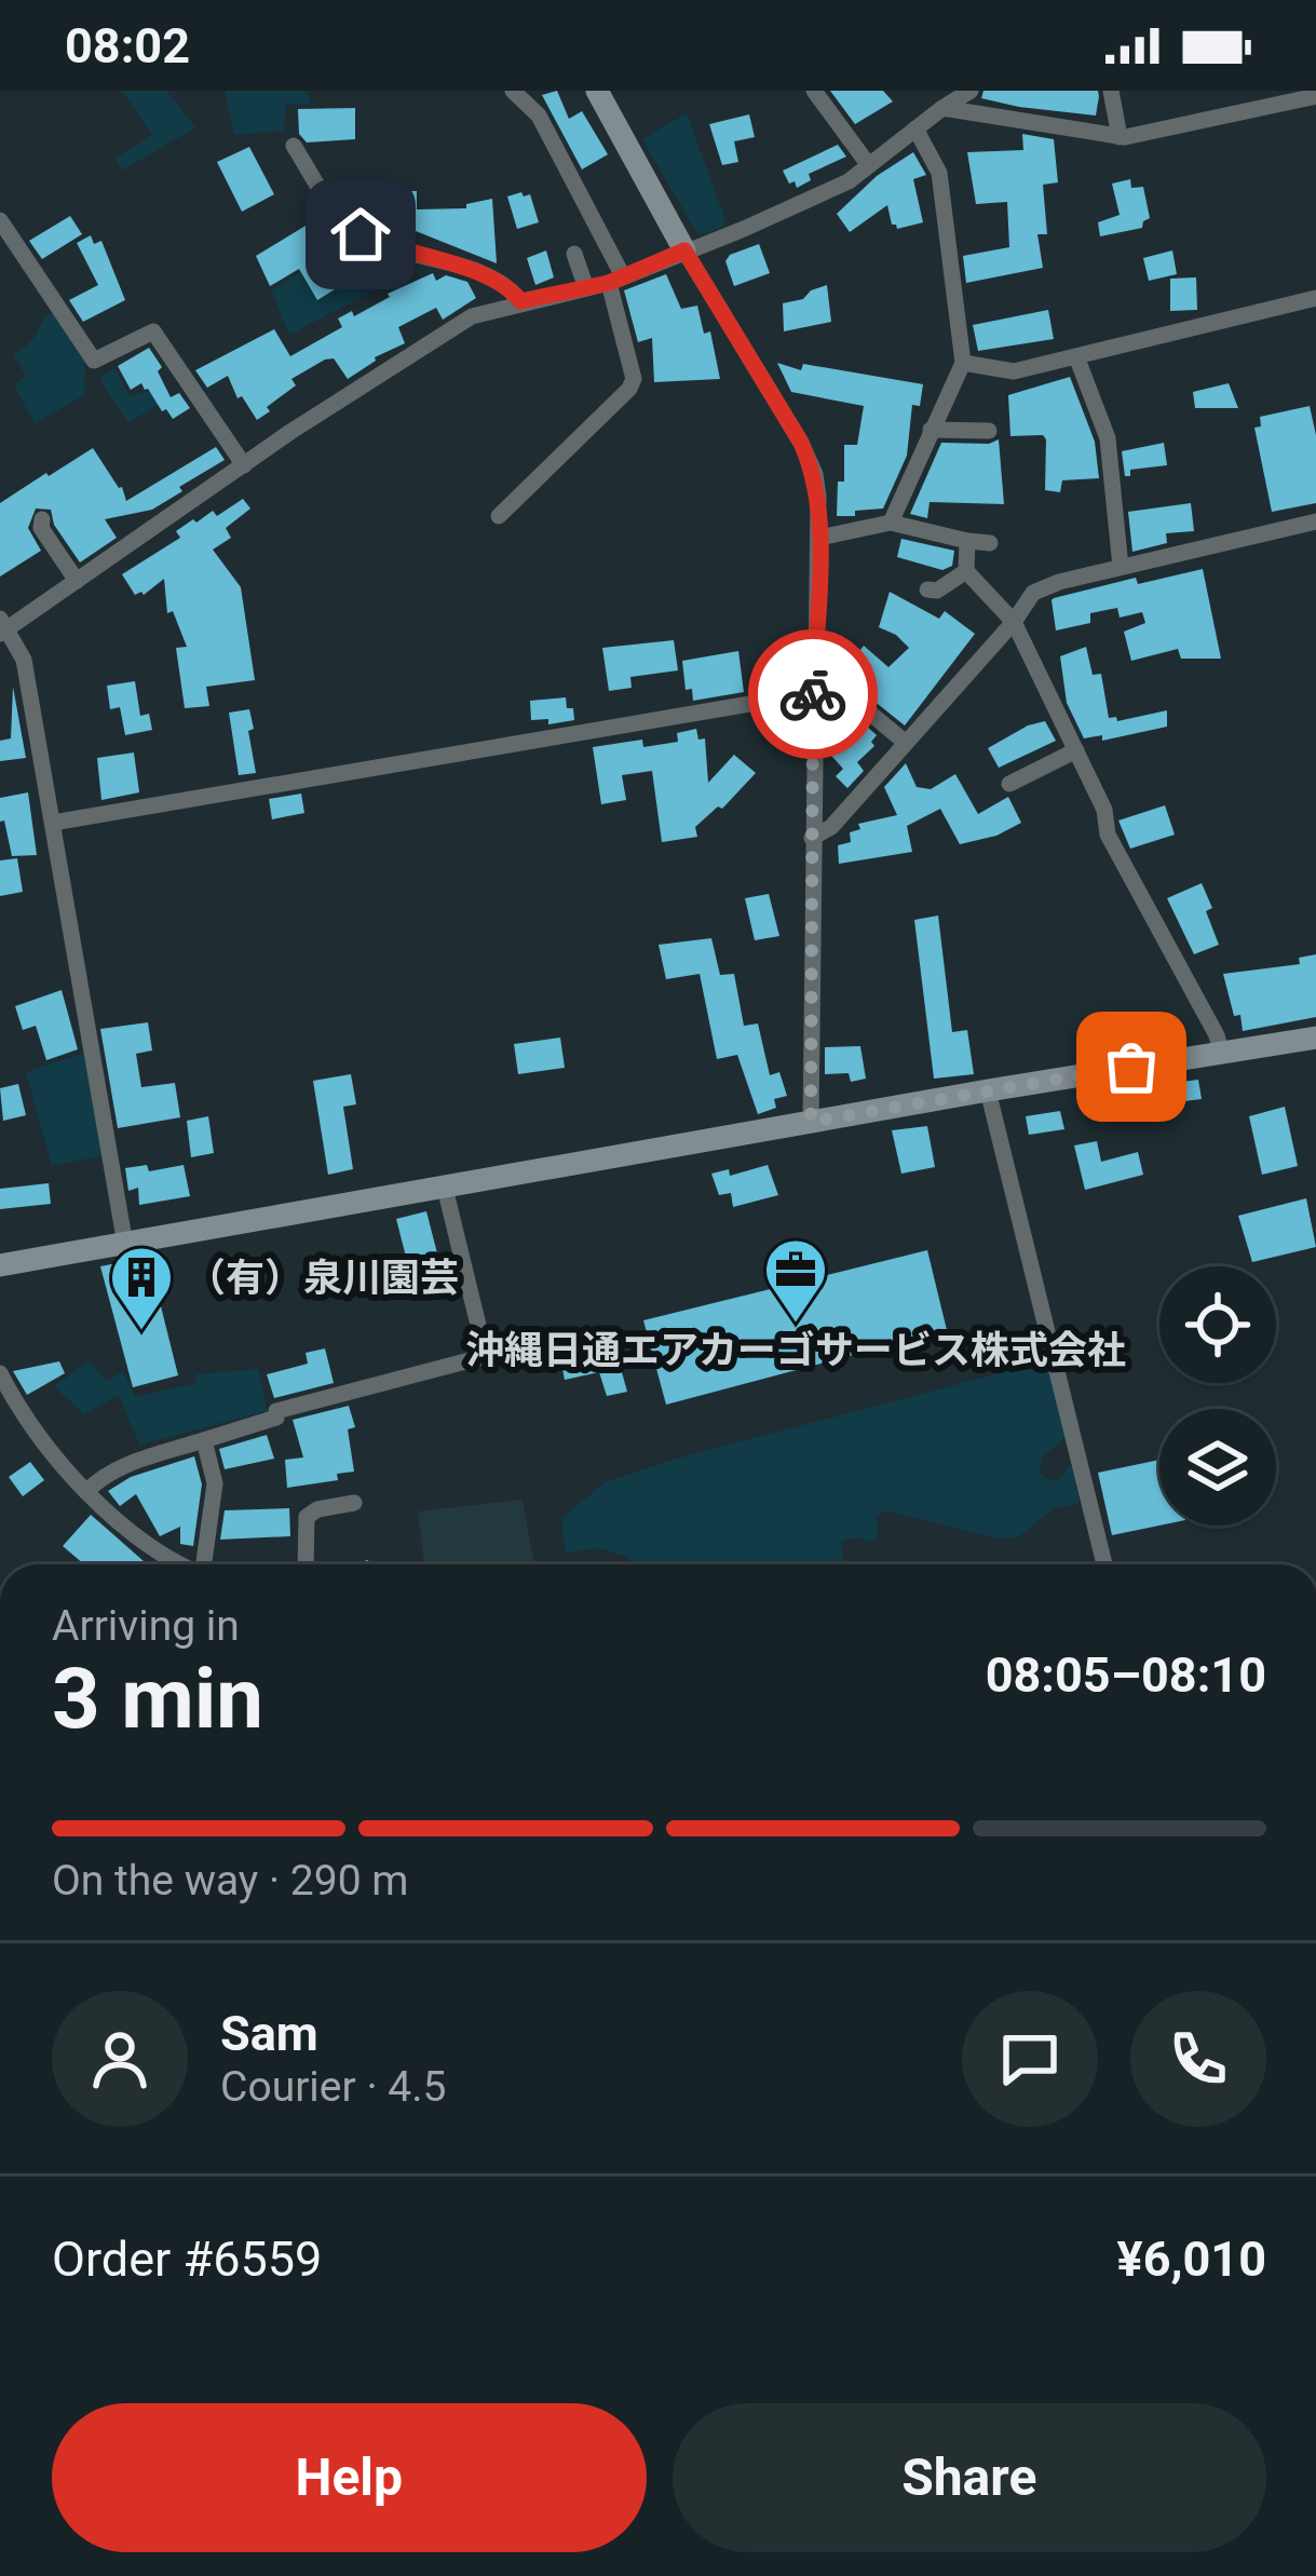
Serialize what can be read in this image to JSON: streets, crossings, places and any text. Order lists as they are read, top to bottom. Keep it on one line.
{"places":{"office":["沖縄日通エアカーゴサービス株式会社"],"building":["（有）泉川園芸"]},"page":{"status":"08:02","heading":["3 min","Arriving in","08:05–08:10"],"panel":["Sam","Courier · 4.5","Order #6559","¥6,010"],"bar":"On the way · 290 m","buttons":["Help","Share"]}}
